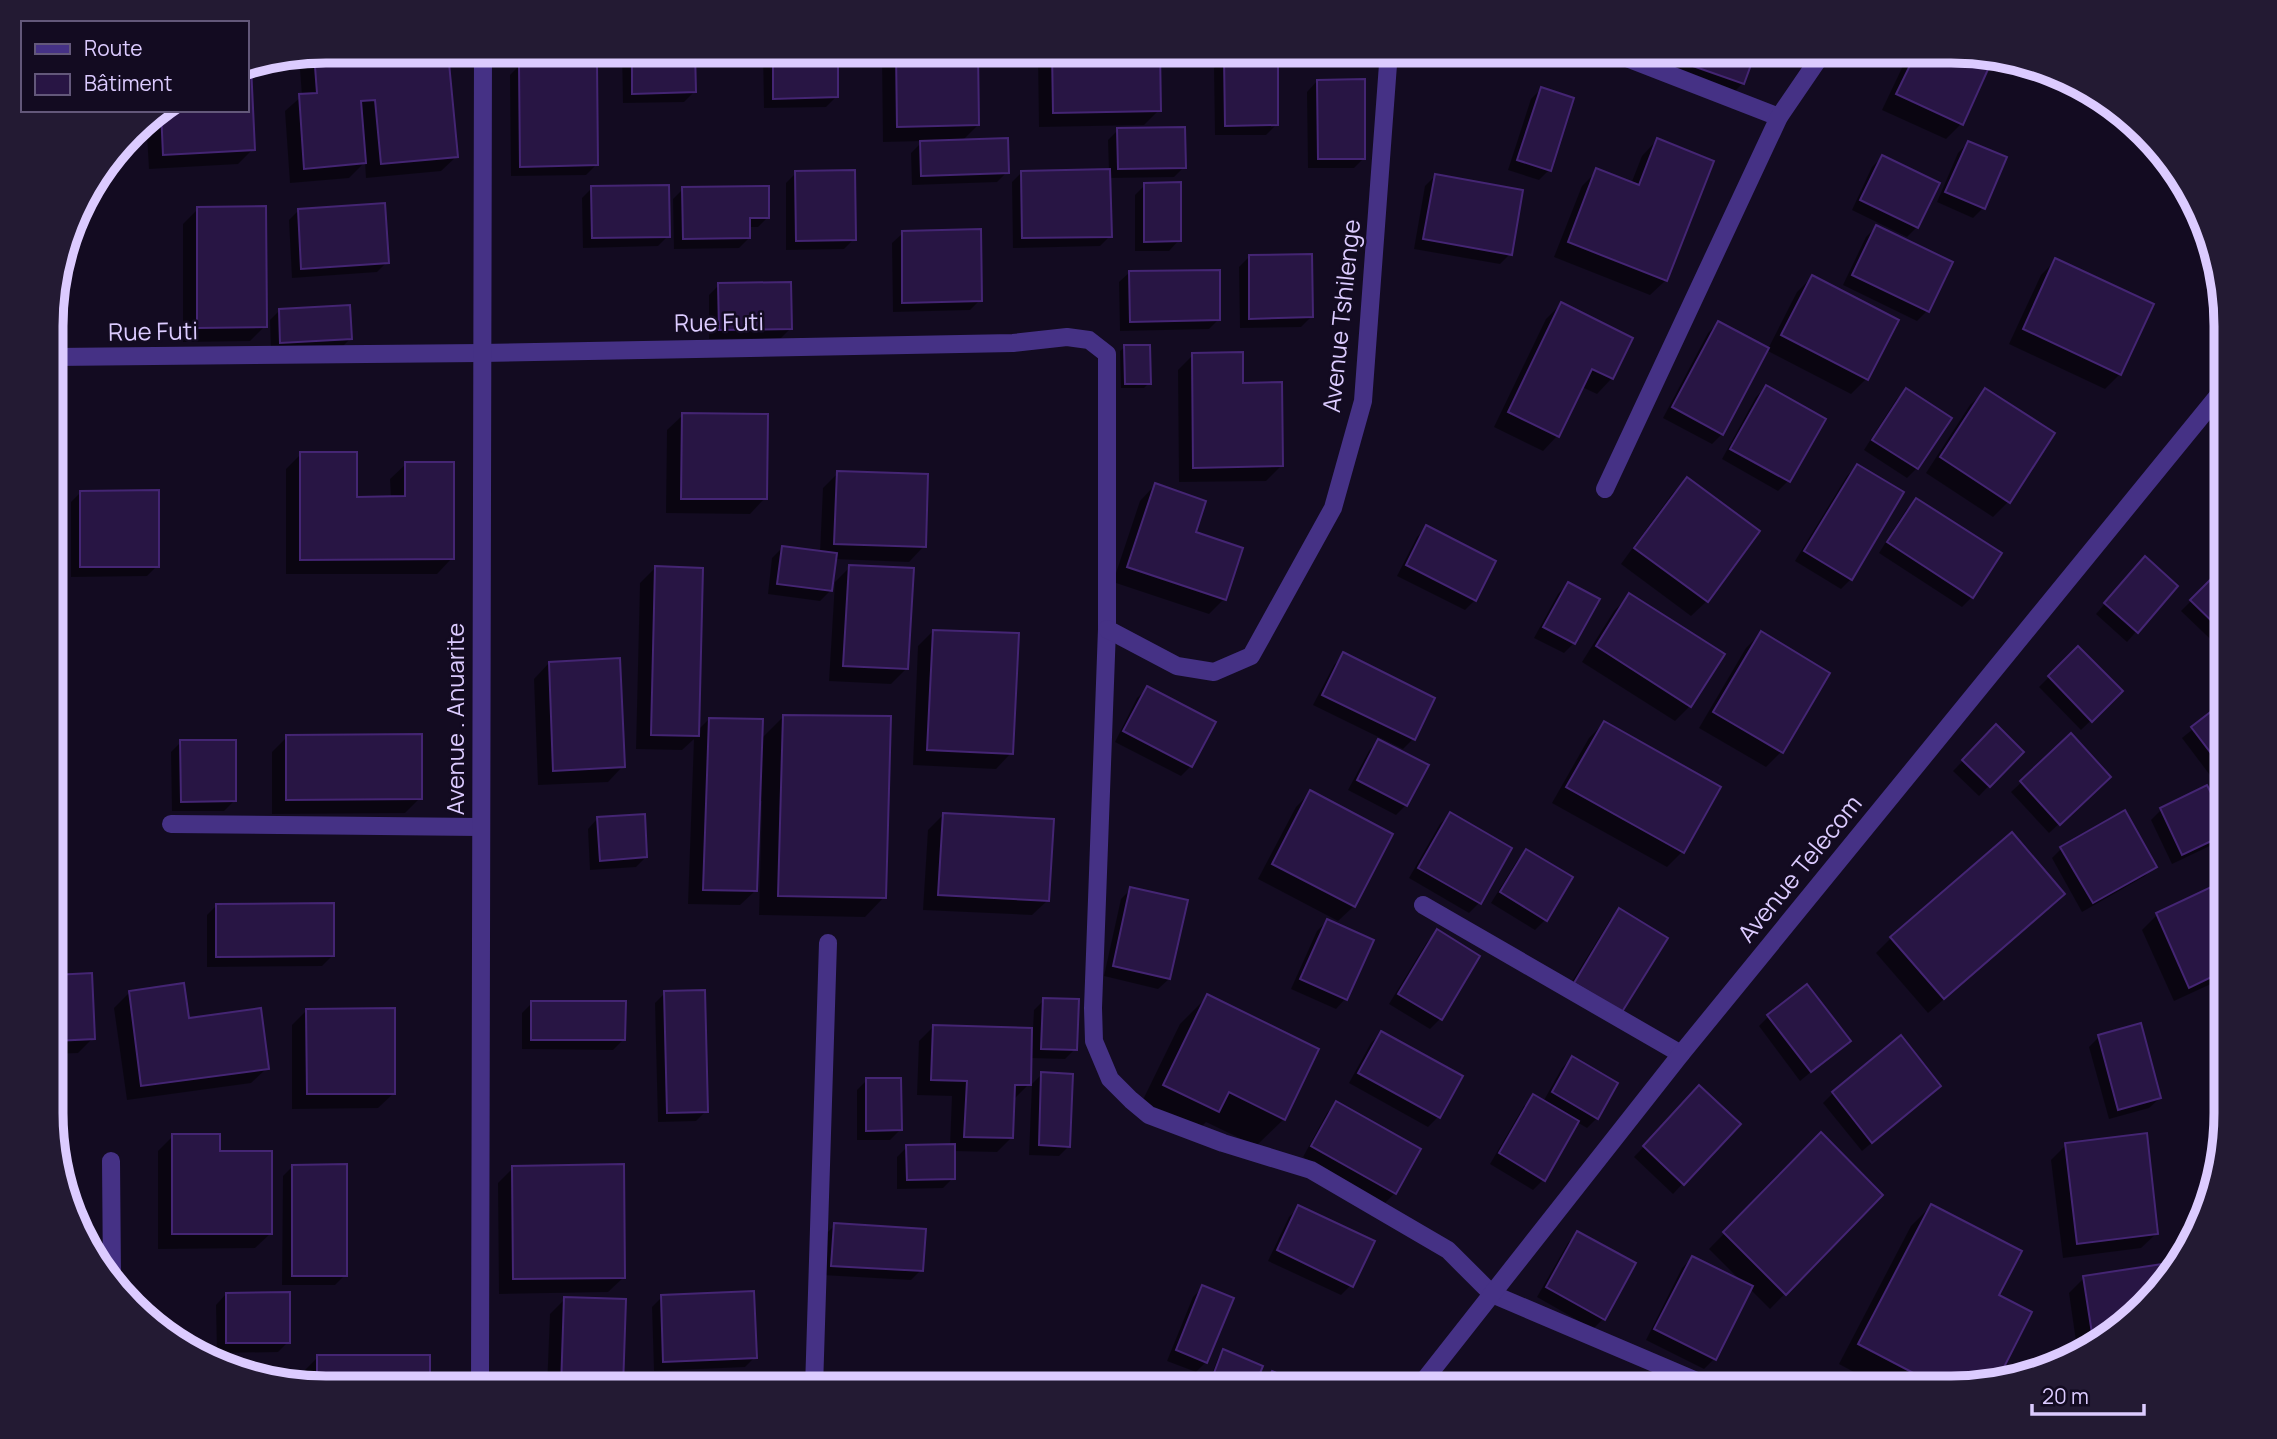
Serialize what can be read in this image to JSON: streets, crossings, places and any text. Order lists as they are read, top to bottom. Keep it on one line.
{"streets":{"street":["Avenue Tshilenge","Rue Futi","Avenue . Anuarite","Avenue Telecom"]},"crossings":[["Avenue Tshilenge","Rue Futi"],["Rue Futi","Avenue . Anuarite"]],"legend":["Route","Bâtiment"],"scale_bar":"20 m"}
